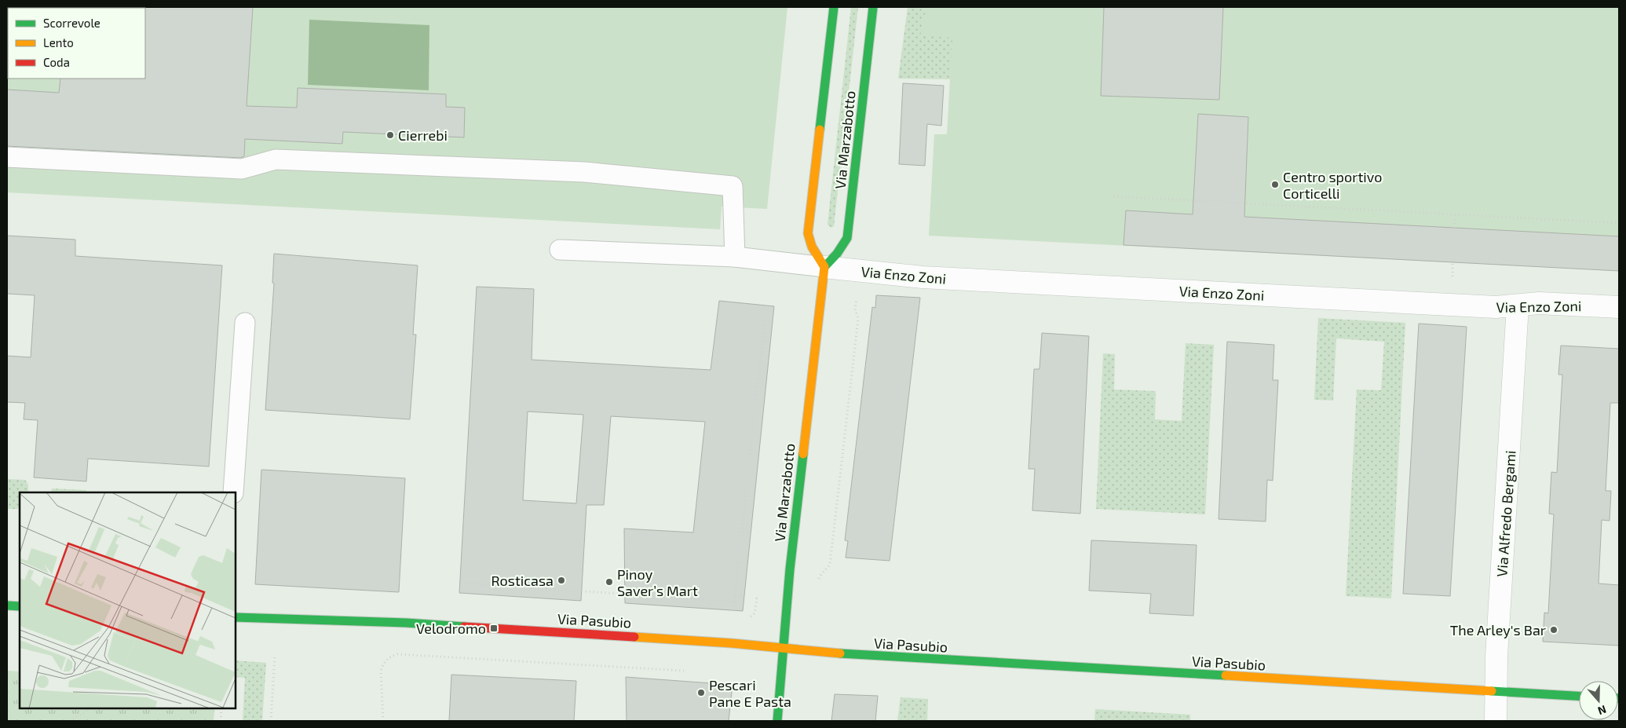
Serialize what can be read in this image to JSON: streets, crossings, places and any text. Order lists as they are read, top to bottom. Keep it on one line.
{"streets":{"street":["Via Marzabotto","Via Enzo Zoni","Via Alfredo Bergami","Via Pasubio"]},"crossings":[["Via Marzabotto","Via Enzo Zoni"],["Via Marzabotto","Via Pasubio"],["Via Enzo Zoni","Via Alfredo Bergami"],["Via Alfredo Bergami","Via Pasubio"]],"places":{"other":["Cierrebi","Centro sportivo Corticelli","Rosticasa","Pinoy Saver’s Mart","The Arley's Bar","Pescari Pane E Pasta"],"transit":["Velodromo"]},"legend":["Scorrevole","Lento","Coda"],"north":"bottom"}
